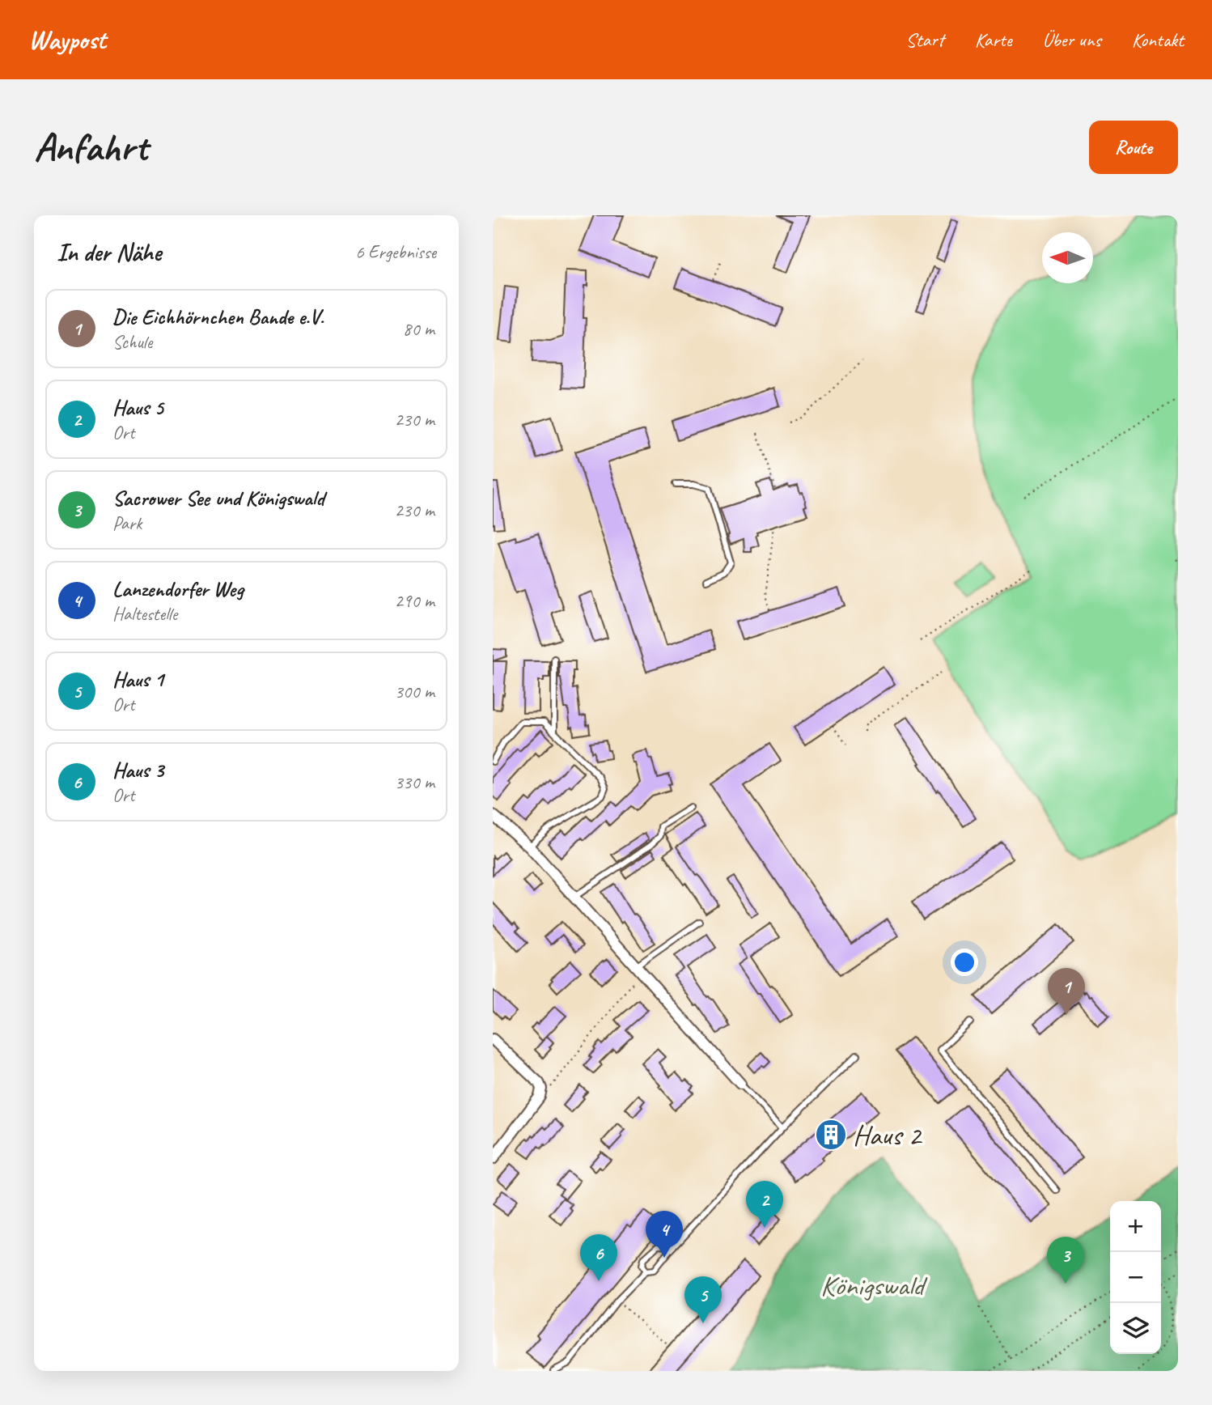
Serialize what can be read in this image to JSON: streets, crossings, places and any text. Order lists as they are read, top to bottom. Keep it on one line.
{"parks":["Königswald"],"places":{"building":["Haus 2"]},"north":"left","page":{"header":"Waypost","nav":["Start","Karte","Über uns","Kontakt"],"buttons":"Route","title":"Anfahrt","heading":["In der Nähe","6 Ergebnisse"],"list":[{"mark":"1","name":"Die Eichhörnchen Bande e.V.","note":"Schule","value":"80 m"},{"mark":"2","name":"Haus 5","note":"Ort","value":"230 m"},{"mark":"3","name":"Sacrower See und Königswald","note":"Park","value":"230 m"},{"mark":"4","name":"Lanzendorfer Weg","note":"Haltestelle","value":"290 m"},{"mark":"5","name":"Haus 1","note":"Ort","value":"300 m"},{"mark":"6","name":"Haus 3","note":"Ort","value":"330 m"}],"pins":["1","2","4","6","3","5"],"map_buttons":["+","−"]}}
